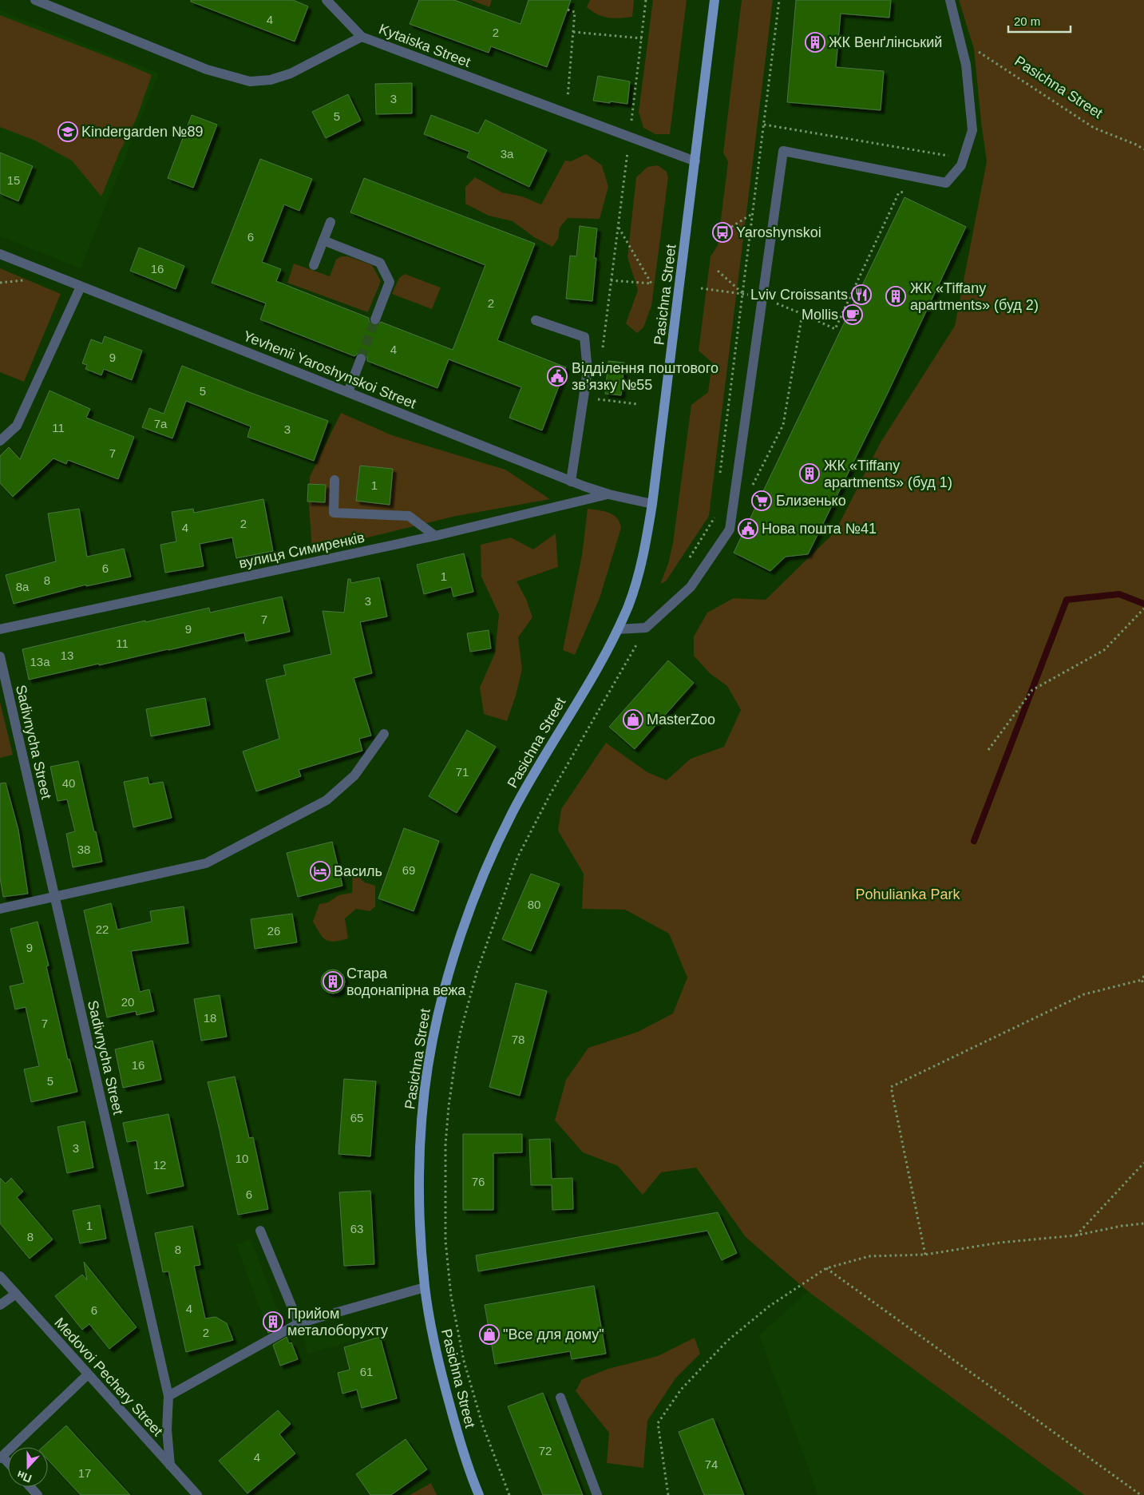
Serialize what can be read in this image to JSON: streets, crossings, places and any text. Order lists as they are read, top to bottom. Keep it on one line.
{"streets":{"main road":["Pasichna Street"],"street":["Kytaiska Street","Yevhenii Yaroshynskoi Street","вулиця Симиренків","Sadivnycha Street","Medovoi Pechery Street"]},"crossings":[["Kytaiska Street","Pasichna Street"],["Pasichna Street","Yevhenii Yaroshynskoi Street"],["Yevhenii Yaroshynskoi Street","вулиця Симиренків"],["Sadivnycha Street","Medovoi Pechery Street"]],"parks":["Pohulianka Park"],"places":{"building":["ЖК Венґлінський","ЖК «Tiffany apartments» (буд 2)","ЖК «Tiffany apartments» (буд 1)","Стара водонапірна вежа","Прийом металоборухту"],"school or university":["Kindergarden №89"],"bus stop":["Yaroshynskoi"],"restaurant":["Lviv Croissants"],"cafe":["Mollis"],"public building":["Відділення поштового зв’язку №55","Нова пошта №41"],"supermarket":["Близенько"],"shop":["MasterZoo","\"Все для дому\""],"hotel":["Василь"]},"house_numbers":["4","2","3","5","3а","15","6","16","2","4","9","5","7а","11","3","7","1","2","4","6","1","8","8а","3","7","9","11","13","13а","71","40","38","69","80","22","26","9","20","18","7","78","16","5","65","3","10","12","76","6","1","63","8","8","4","6","2","61","72","4","74","17"],"scale_bar":"20 m","north":"bottom"}
